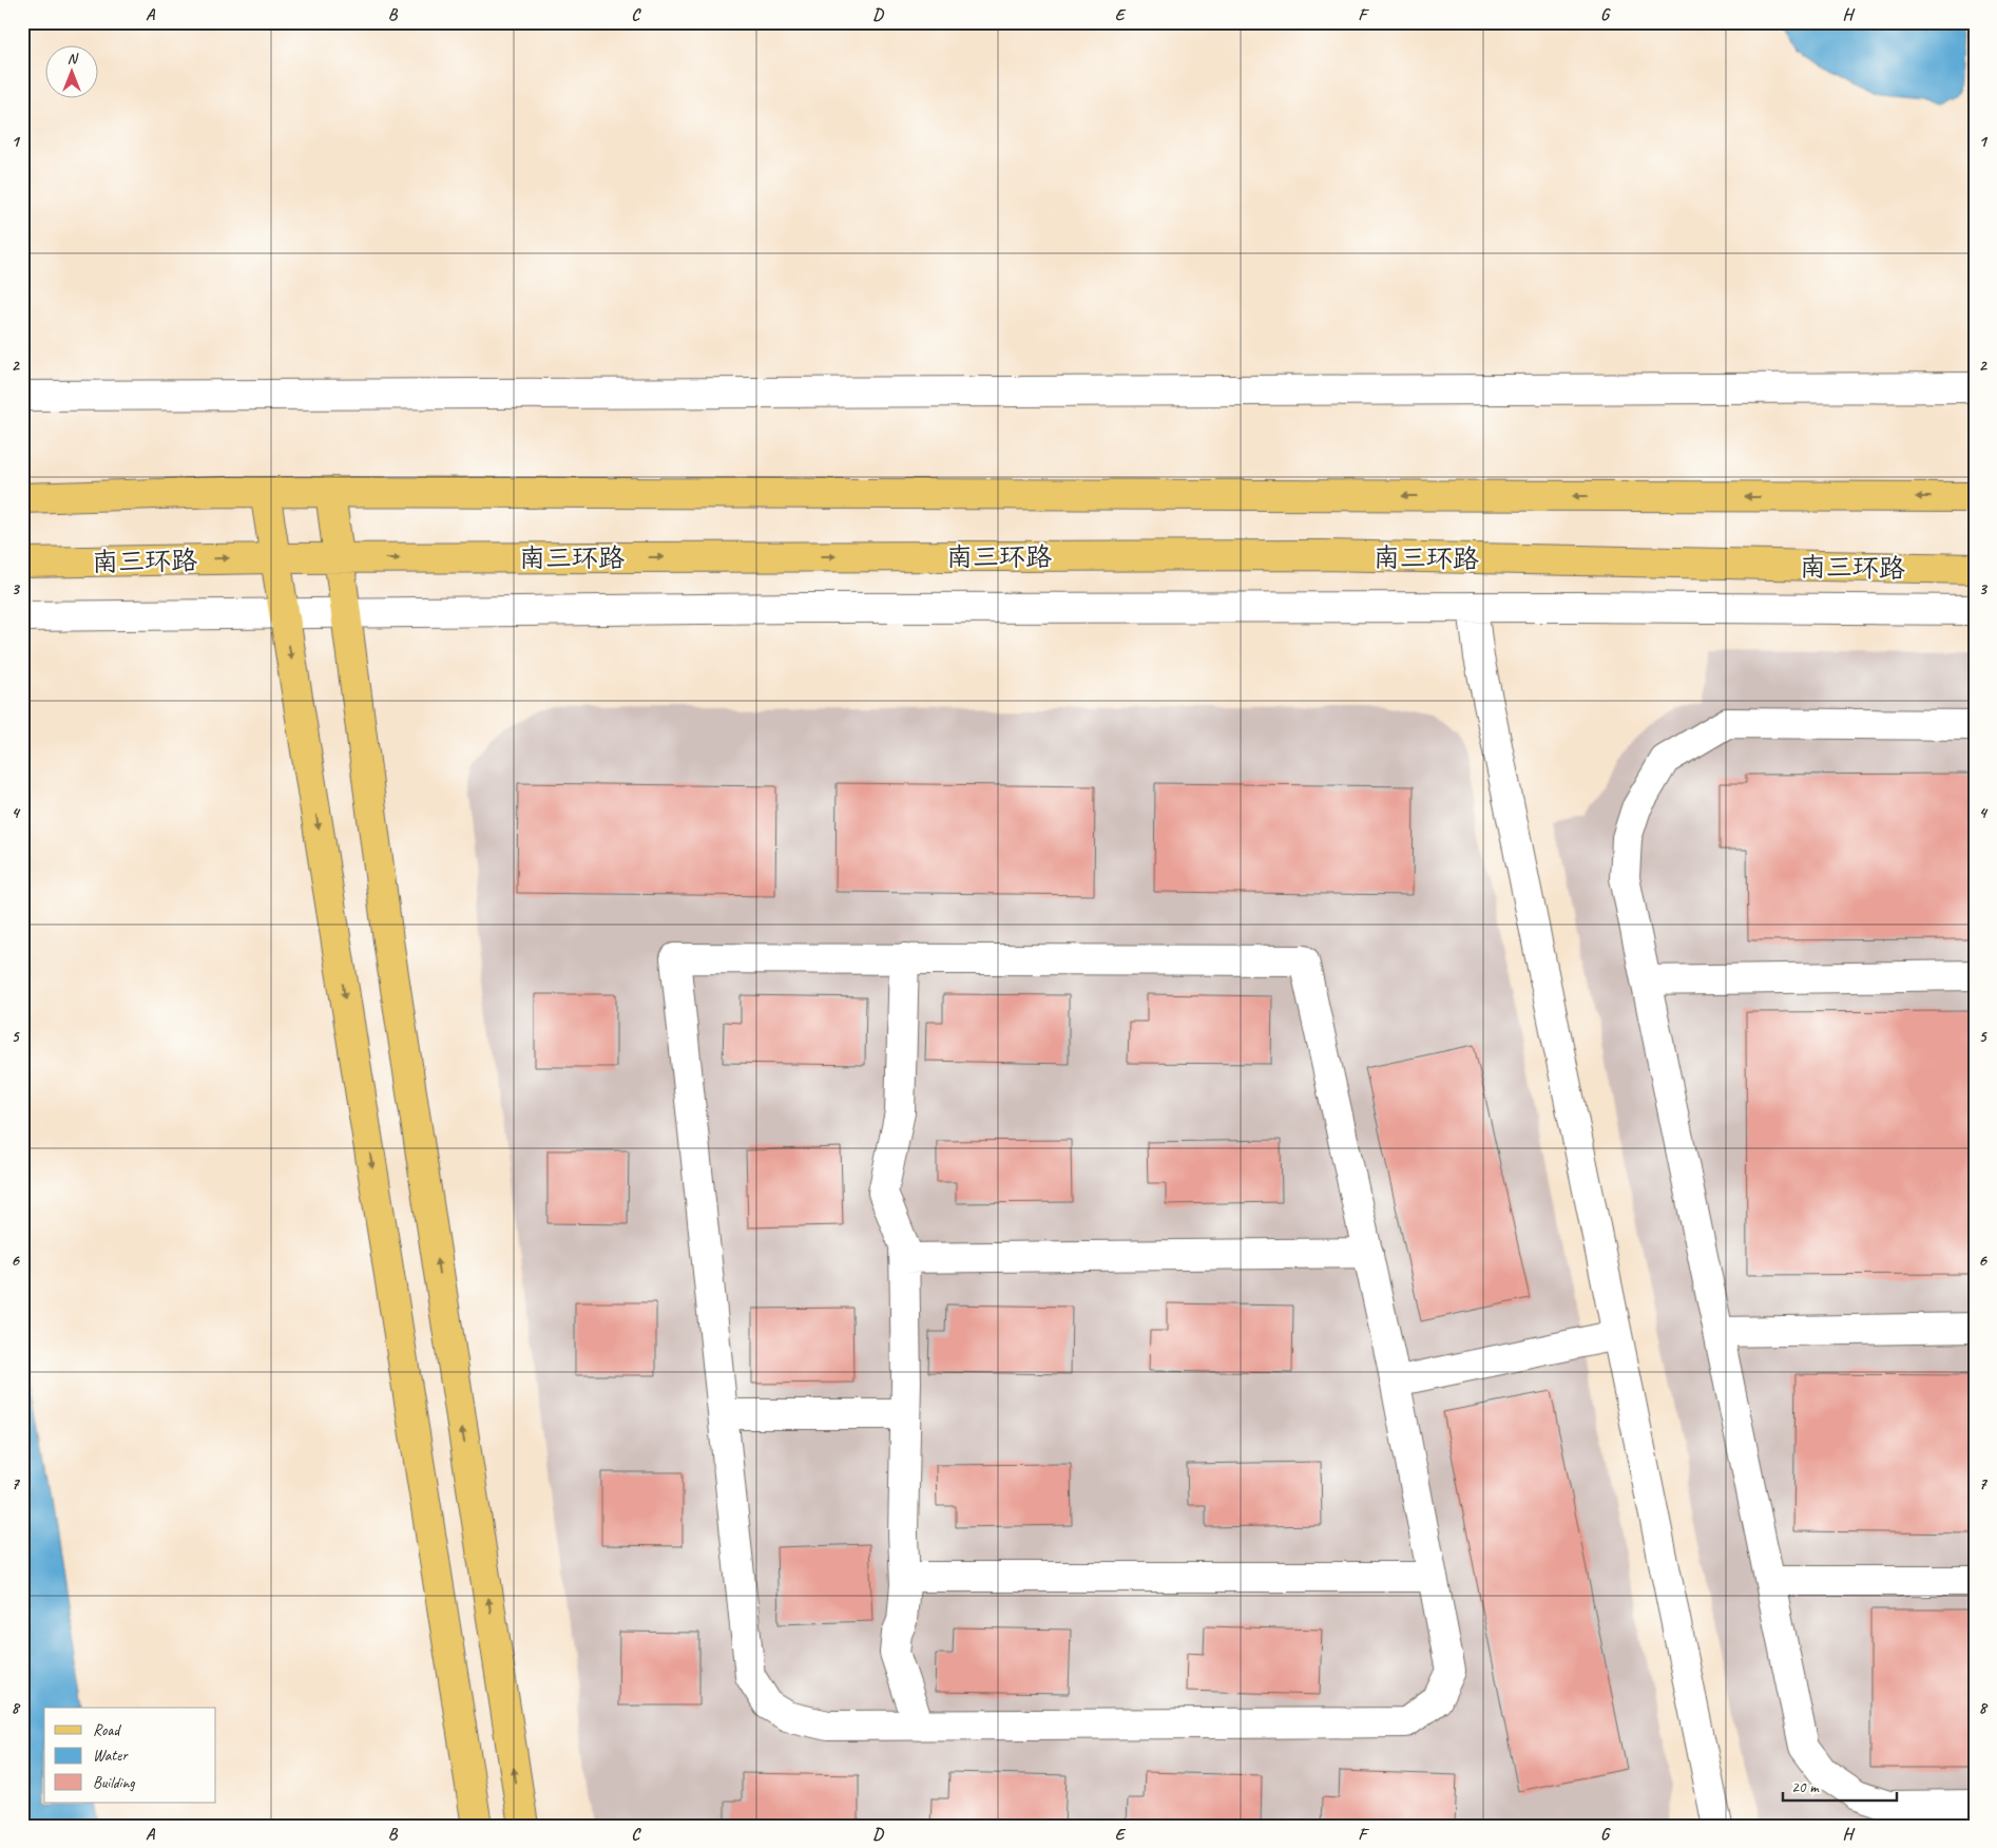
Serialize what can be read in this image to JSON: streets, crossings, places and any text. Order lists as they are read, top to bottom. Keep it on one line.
{"streets":{"main road":["南三环路"]},"legend":["Road","Water","Building"],"scale_bar":"20 m","north":"top","grid":{"columns":["A","B","C","D","E","F","G","H"],"rows":["1","2","3","4","5","6","7","8"]}}
